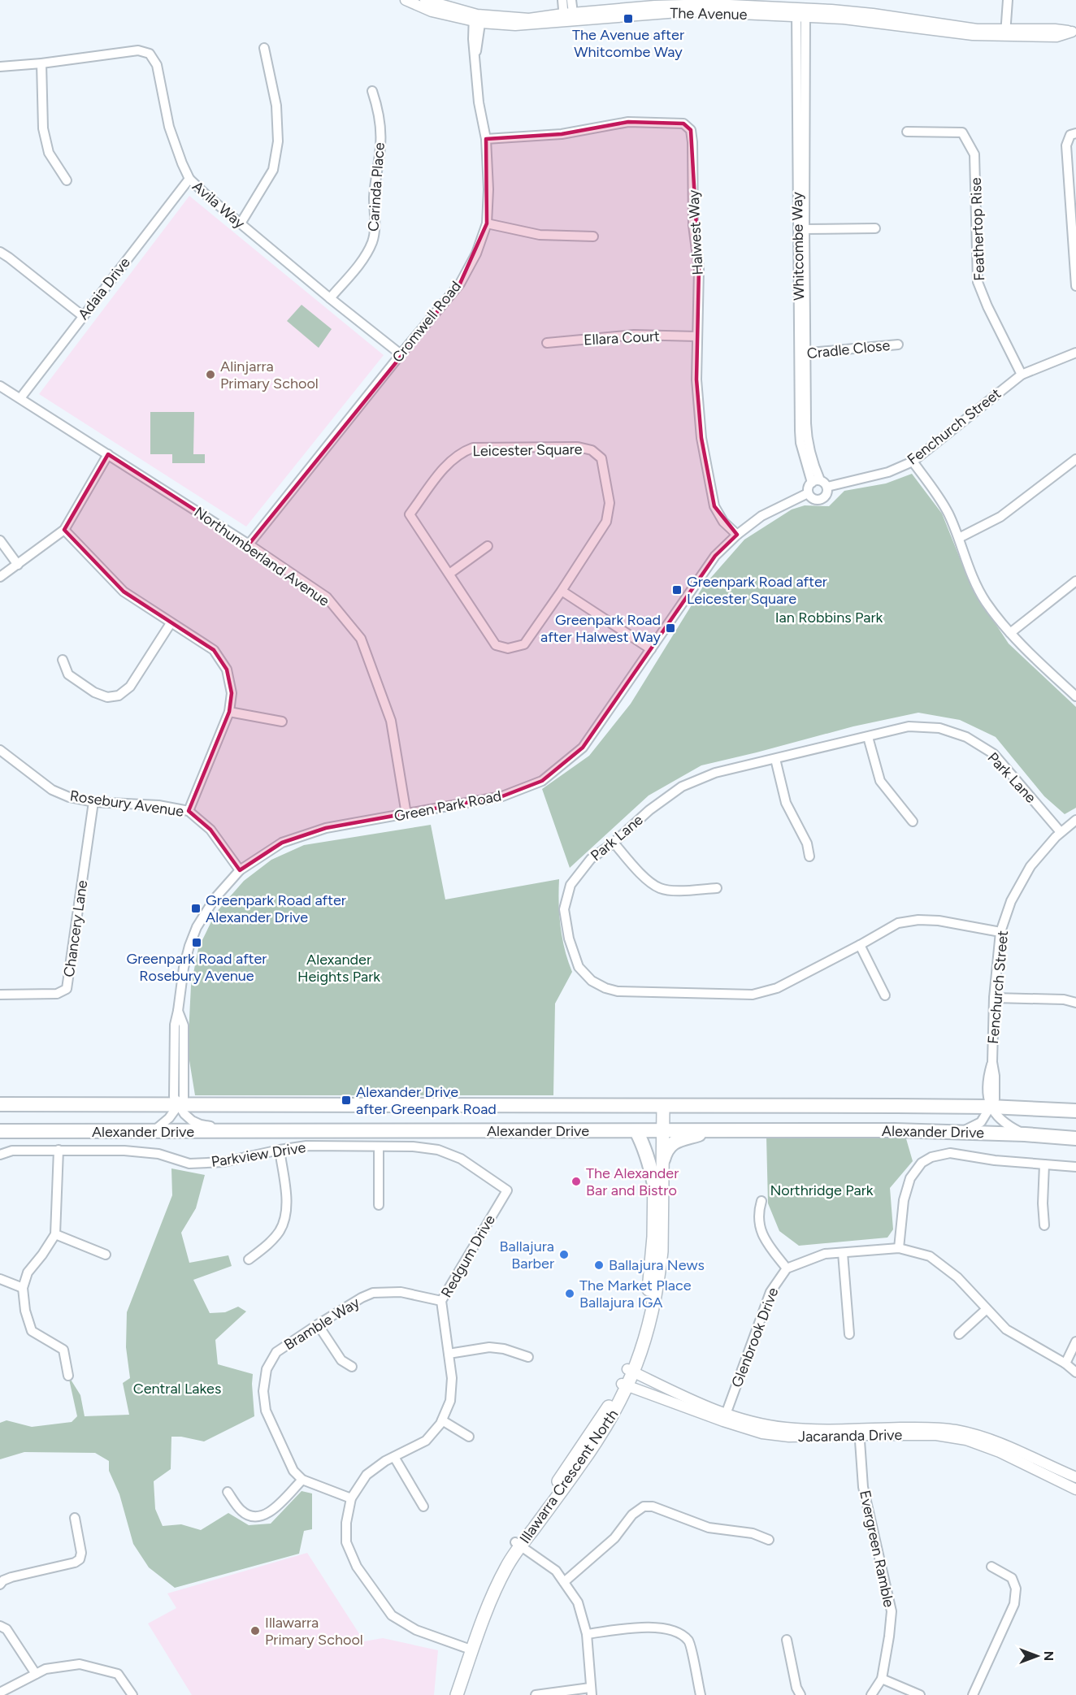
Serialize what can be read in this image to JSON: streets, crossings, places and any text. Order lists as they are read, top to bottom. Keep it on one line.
{"streets":{"main road":["Alexander Drive","Illawarra Crescent North"],"street":["The Avenue","Carinda Place","Avila Way","Feathertop Rise","Halwest Way","Whitcombe Way","Adaia Drive","Cromwell Road","Ellara Court","Cradle Close","Fenchurch Street","Leicester Square","Northumberland Avenue","Park Lane","Rosebury Avenue","Green Park Road","Chancery Lane","Parkview Drive","Redgum Drive","Bramble Way","Glenbrook Drive","Jacaranda Drive","Evergreen Ramble"]},"crossings":[["The Avenue","Whitcombe Way"],["The Avenue","Cromwell Road"],["Carinda Place","Avila Way"],["Avila Way","Adaia Drive"],["Avila Way","Cromwell Road"],["Feathertop Rise","Fenchurch Street"],["Halwest Way","Cromwell Road"],["Halwest Way","Ellara Court"],["Halwest Way","Green Park Road"],["Whitcombe Way","Cradle Close"],["Whitcombe Way","Fenchurch Street"],["Whitcombe Way","Green Park Road"],["Adaia Drive","Northumberland Avenue"],["Cromwell Road","Northumberland Avenue"],["Fenchurch Street","Park Lane"],["Fenchurch Street","Green Park Road"],["Fenchurch Street","Alexander Drive"],["Northumberland Avenue","Green Park Road"],["Rosebury Avenue","Green Park Road"],["Rosebury Avenue","Chancery Lane"],["Green Park Road","Alexander Drive"],["Alexander Drive","Illawarra Crescent North"],["Parkview Drive","Redgum Drive"],["Redgum Drive","Bramble Way"],["Redgum Drive","Illawarra Crescent North"],["Glenbrook Drive","Jacaranda Drive"],["Jacaranda Drive","Illawarra Crescent North"],["Jacaranda Drive","Evergreen Ramble"]],"parks":["Ian Robbins Park","Alexander Heights Park","Northridge Park","Central Lakes"],"places":{"transit":["The Avenue after Whitcombe Way","Greenpark Road after Leicester Square","Greenpark Road after Halwest Way","Greenpark Road after Alexander Drive","Greenpark Road after Rosebury Avenue","Alexander Drive after Greenpark Road"],"other":["Alinjarra Primary School","The Alexander Bar and Bistro","Ballajura Barber","Ballajura News","The Market Place Ballajura IGA","Illawarra Primary School"]},"north":"right"}
